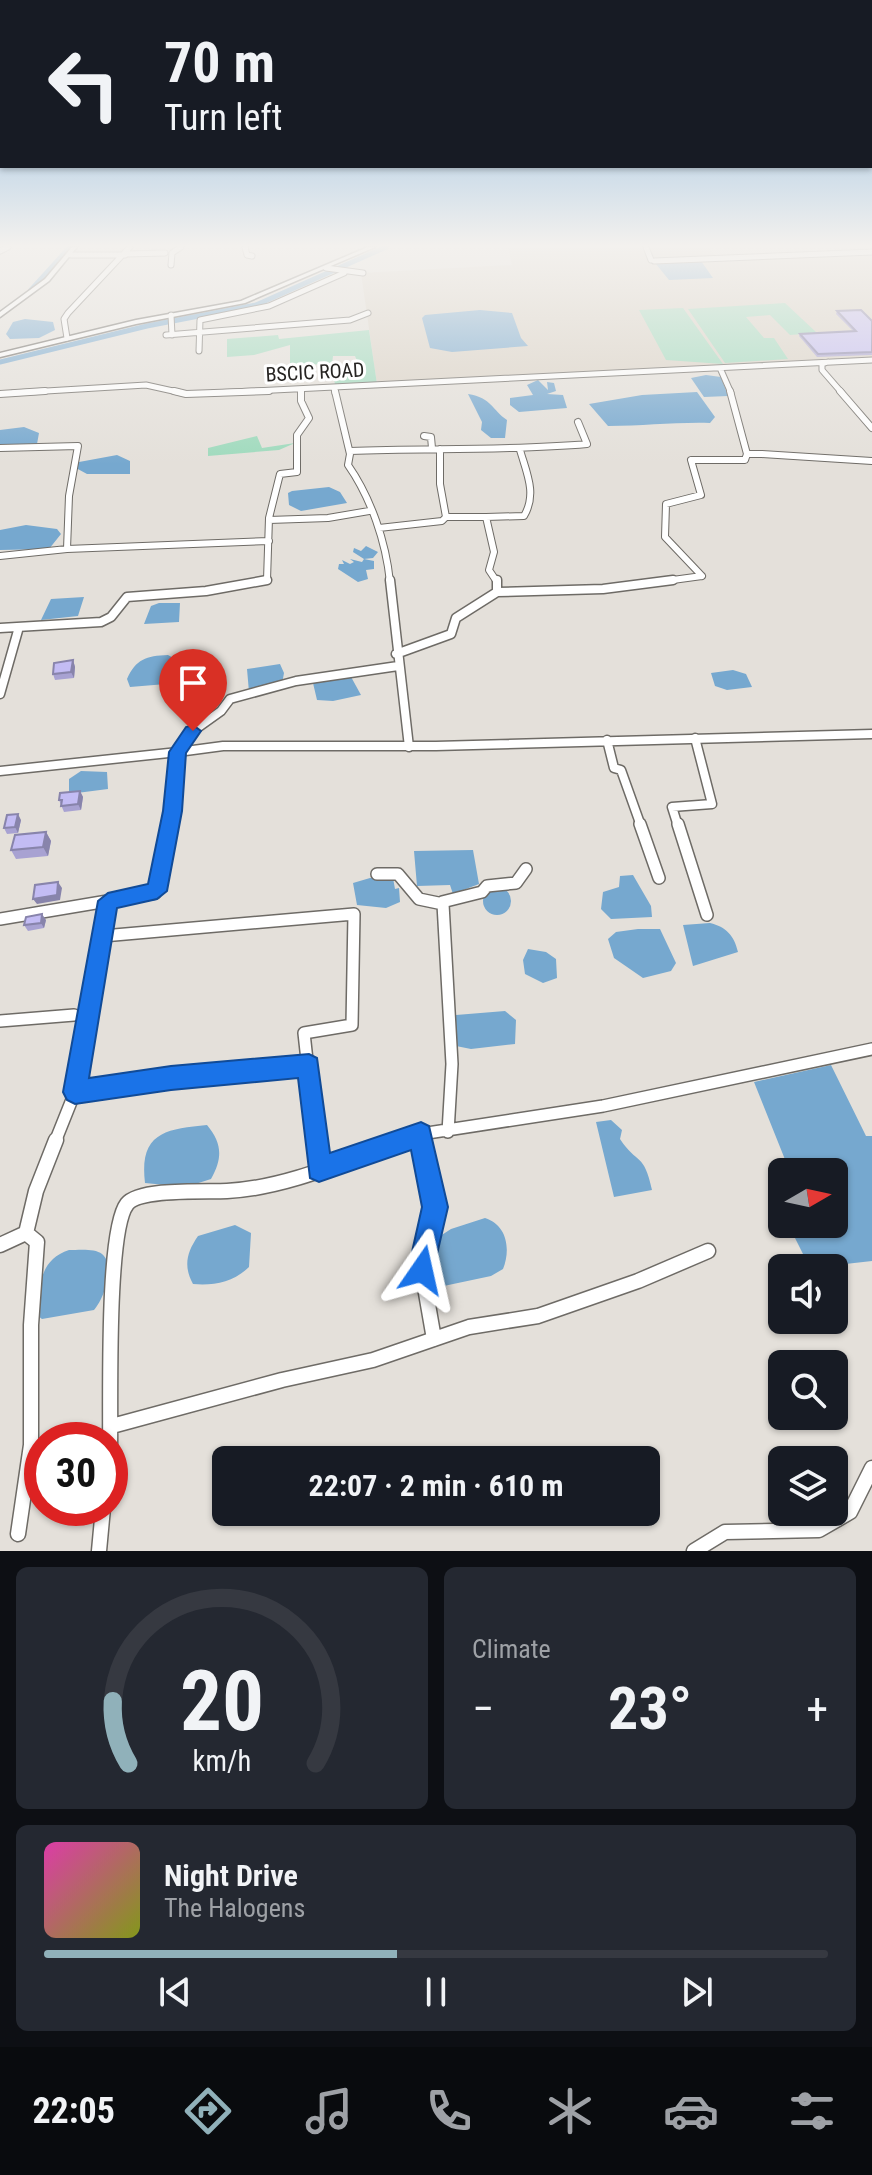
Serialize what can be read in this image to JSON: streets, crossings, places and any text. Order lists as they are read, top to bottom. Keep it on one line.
{"streets":{"street":["BSCIC ROAD"]},"north":"right","page":{"turn":["70 m","Turn left"],"limit":"30","trip":"22:07 · 2 min · 610 m","tile":"Climate","heat":["−","23°","+"],"song":["Night Drive","The Halogens"],"tabs":"22:05","gauge":["20","km/h"]}}
